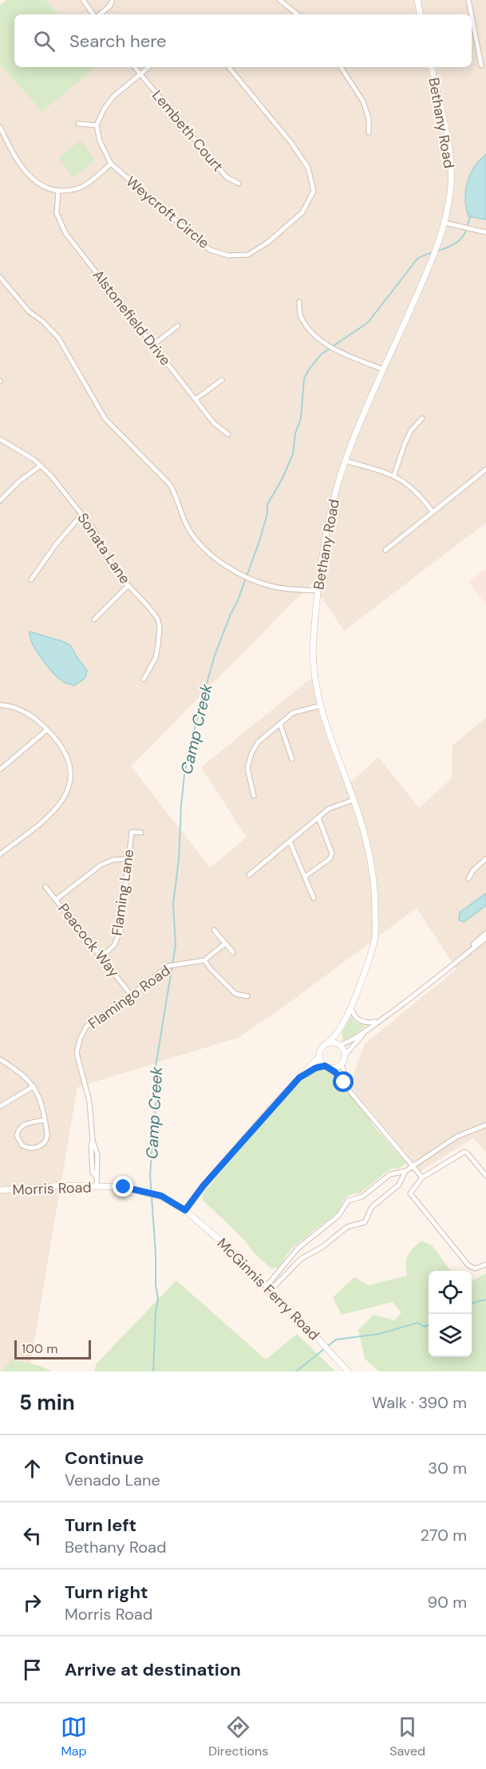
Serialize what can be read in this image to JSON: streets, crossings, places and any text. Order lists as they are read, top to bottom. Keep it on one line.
{"streets":{"street":["Bethany Road","Lembeth Court","Weycroft Circle","Alstonefield Drive","Sonata Lane","Flaming Lane","Peacock Way","Flamingo Road","Morris Road","McGinnis Ferry Road"]},"crossings":[["Flaming Lane","Peacock Way"],["Peacock Way","Flamingo Road"],["Flamingo Road","Morris Road"],["Morris Road","McGinnis Ferry Road"]],"water":["Camp Creek"],"scale_bar":"100 m","page":{"search":"Search here","scale":"100 m","heading":["5 min","Walk · 390 m"],"list":[["Continue","Venado Lane","30 m"],["Turn left","Bethany Road","270 m"],["Turn right","Morris Road","90 m"],"Arrive at destination"],"nav":["Map","Directions","Saved"]}}
